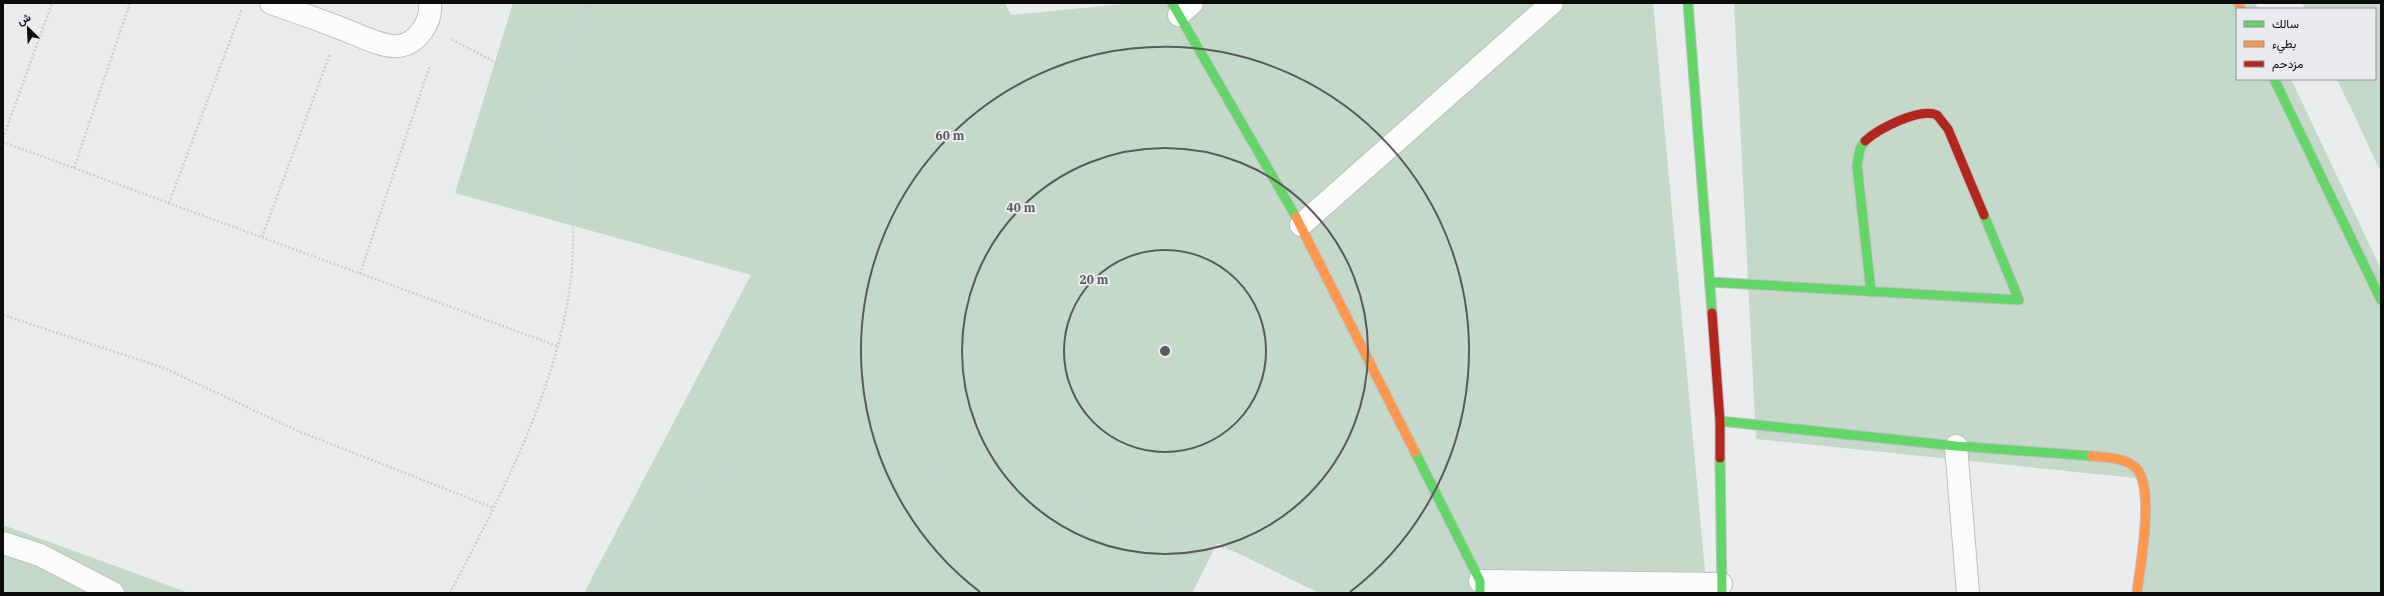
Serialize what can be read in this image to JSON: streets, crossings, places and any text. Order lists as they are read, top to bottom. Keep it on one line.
{"legend":["سالك","بطيء","مزدحم"],"north":"top left","rings":["60 m","40 m","20 m"]}
